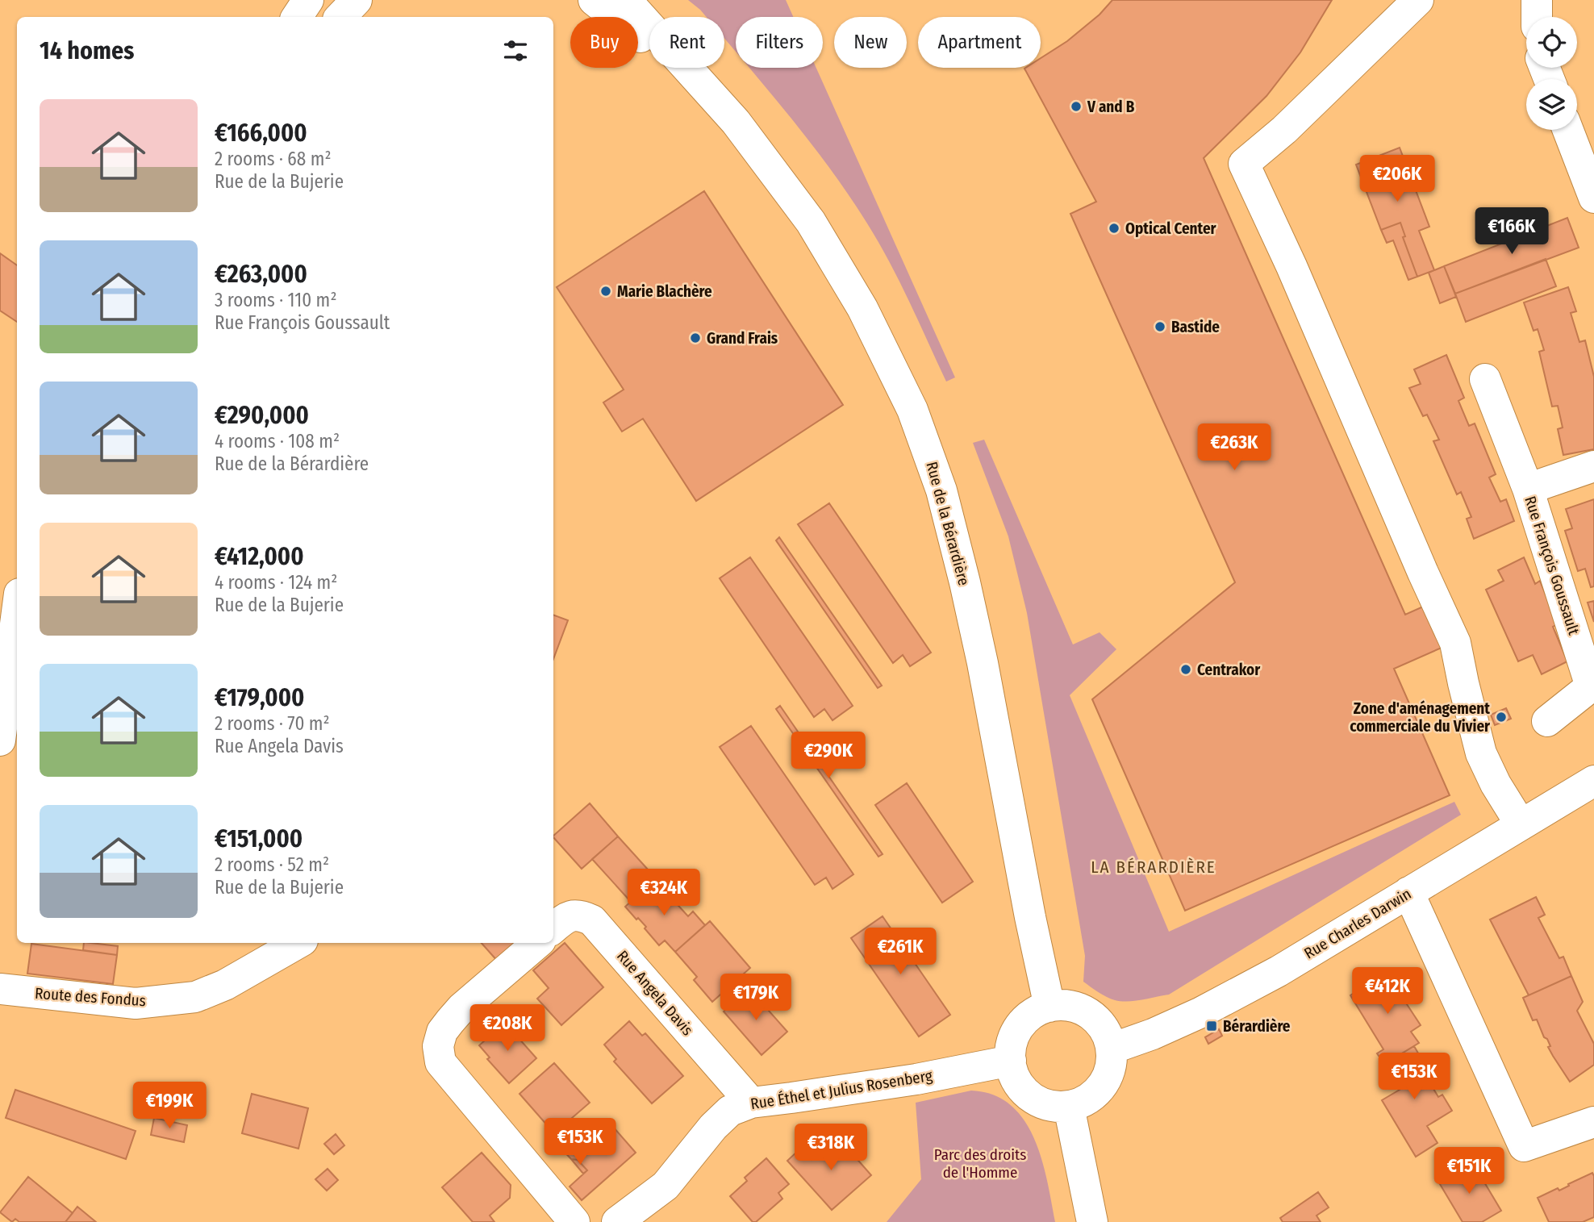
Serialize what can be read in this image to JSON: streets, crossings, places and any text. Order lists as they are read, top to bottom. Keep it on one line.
{"streets":{"street":["Rue de la Bérardière","Rue François Goussault","Rue Charles Darwin","Rue Angela Davis","Route des Fondus","Rue Éthel et Julius Rosenberg"]},"crossings":[["Rue de la Bérardière","Rue Charles Darwin"],["Rue de la Bérardière","Rue Éthel et Julius Rosenberg"],["Rue Charles Darwin","Rue Éthel et Julius Rosenberg"],["Rue Angela Davis","Rue Éthel et Julius Rosenberg"]],"districts":["LA BÉRARDIÈRE"],"parks":["Parc des droits de l'Homme"],"places":{"other":["V and B","Optical Center","Marie Blachère","Bastide","Grand Frais","Centrakor","Zone d'aménagement commerciale du Vivier"],"transit":["Bérardière"]},"page":{"chip":["Buy","Rent","Filters","New","Apartment"],"heading":"14 homes","list":[{"name":"€166,000","note":"2 rooms · 68 m² · Rue de la Bujerie"},{"name":"€263,000","note":"3 rooms · 110 m² · Rue François Goussault"},{"name":"€290,000","note":"4 rooms · 108 m² · Rue de la Bérardière"},{"name":"€412,000","note":"4 rooms · 124 m² · Rue de la Bujerie"},{"name":"€179,000","note":"2 rooms · 70 m² · Rue Angela Davis"},{"name":"€151,000","note":"2 rooms · 52 m² · Rue de la Bujerie"}],"price":["€206K","€166K","€263K","€290K","€324K","€261K","€412K","€179K","€208K","€153K","€199K","€153K","€318K","€151K"]}}
